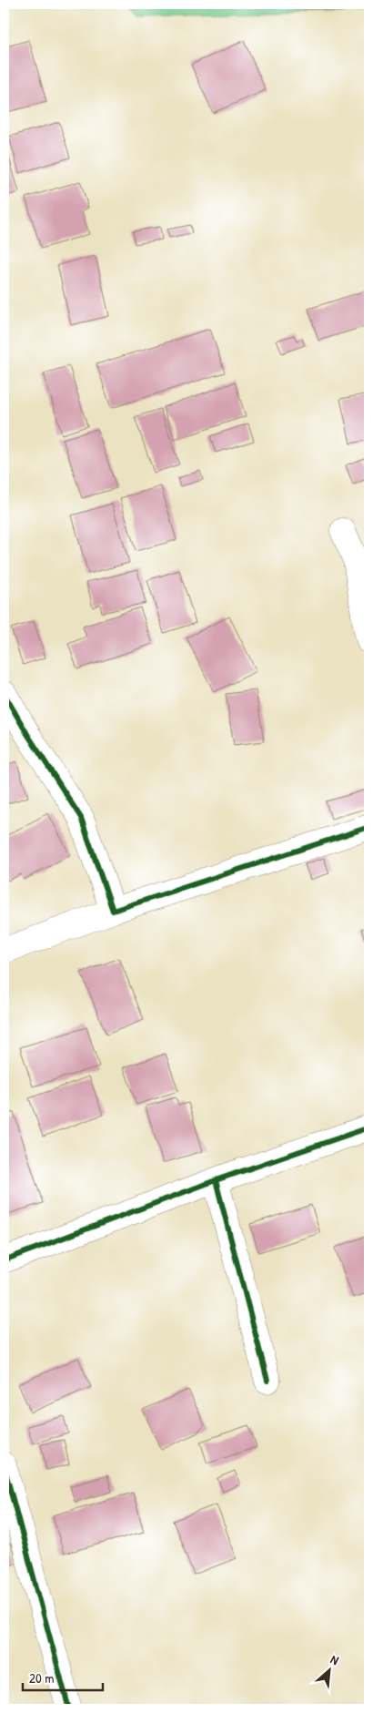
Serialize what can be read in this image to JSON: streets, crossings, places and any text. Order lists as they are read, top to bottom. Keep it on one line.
{"scale_bar":"20 m","north":"top right"}
